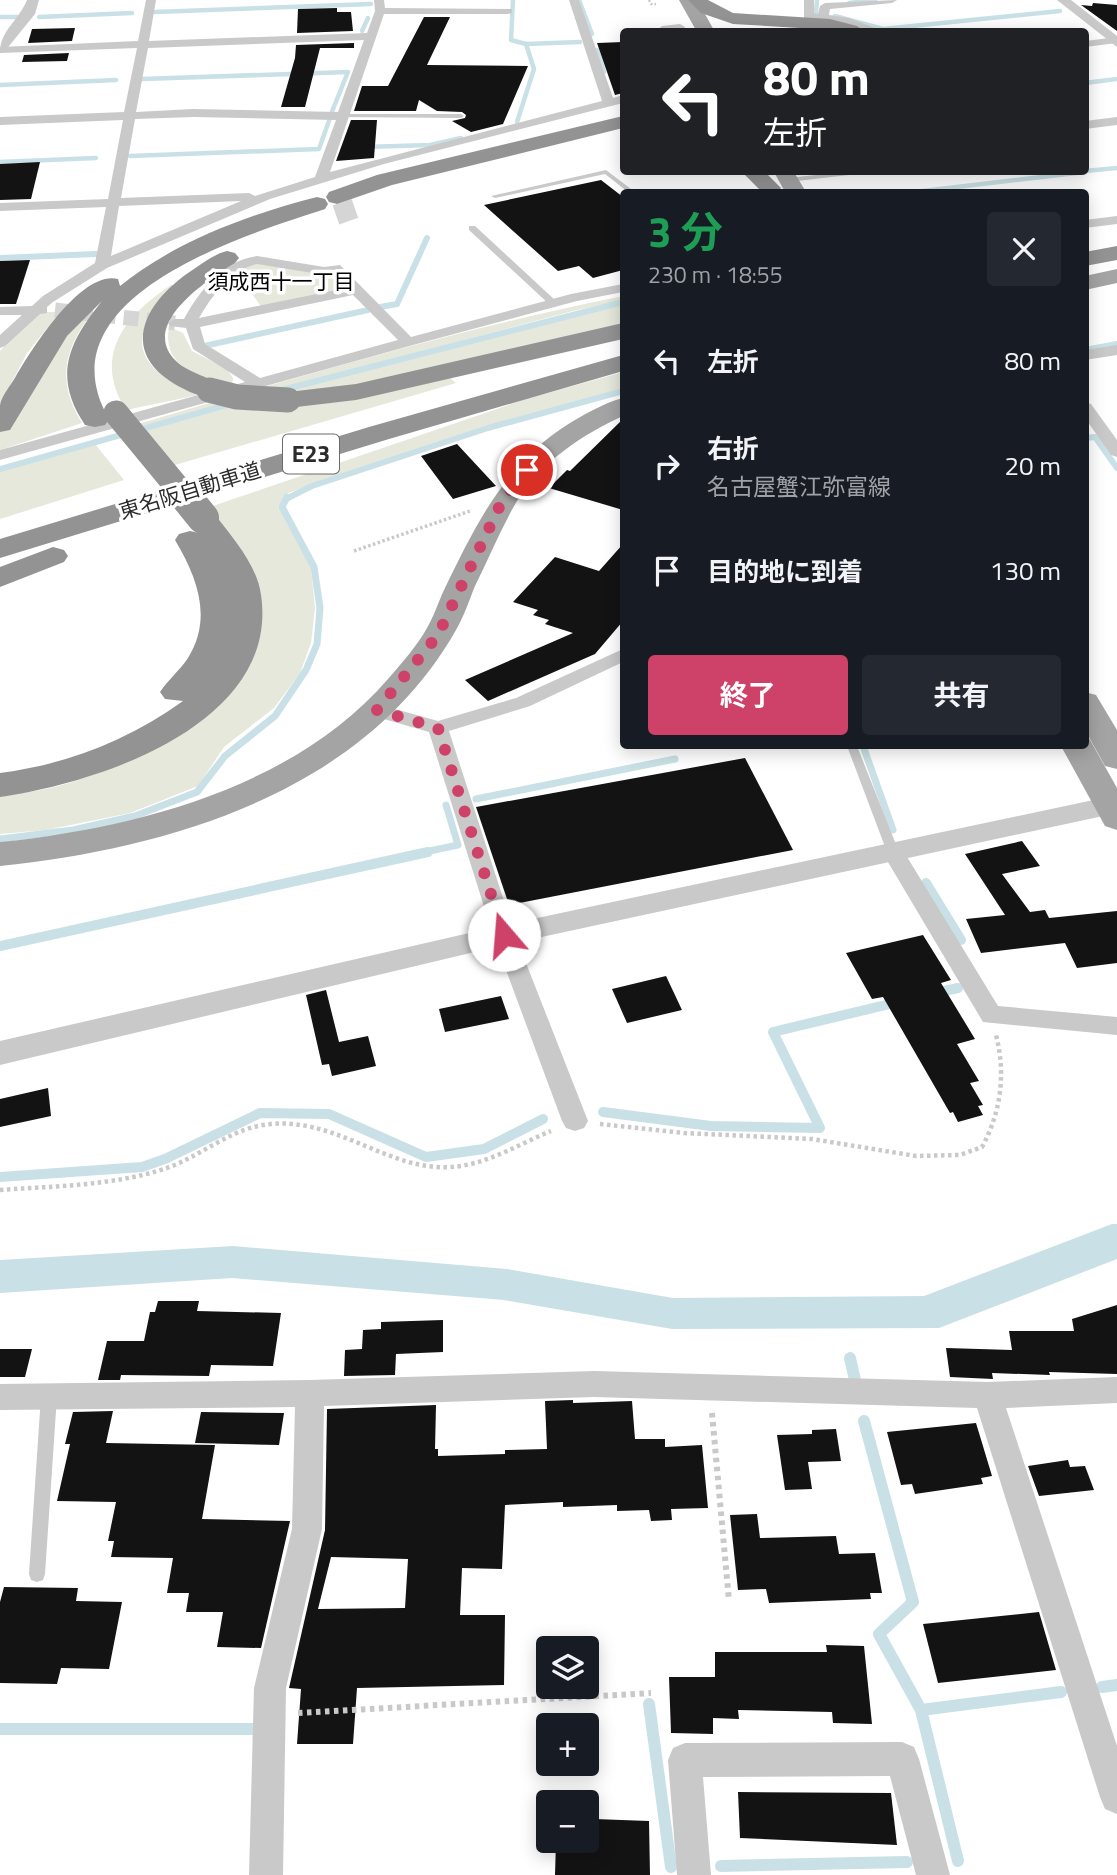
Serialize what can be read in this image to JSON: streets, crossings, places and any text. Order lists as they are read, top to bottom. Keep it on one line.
{"streets":{"highway":["E23","東名阪自動車道"]},"districts":["須成西十一丁目"],"page":{"turn":["80 m","左折"],"heading":["3 分","230 m · 18:55"],"list":[{"name":"左折","value":"80 m"},{"name":"右折","note":"名古屋蟹江弥富線","value":"20 m"},{"name":"目的地に到着","value":"130 m"}],"buttons":["終了","共有"],"map_buttons":["+","−"]}}
